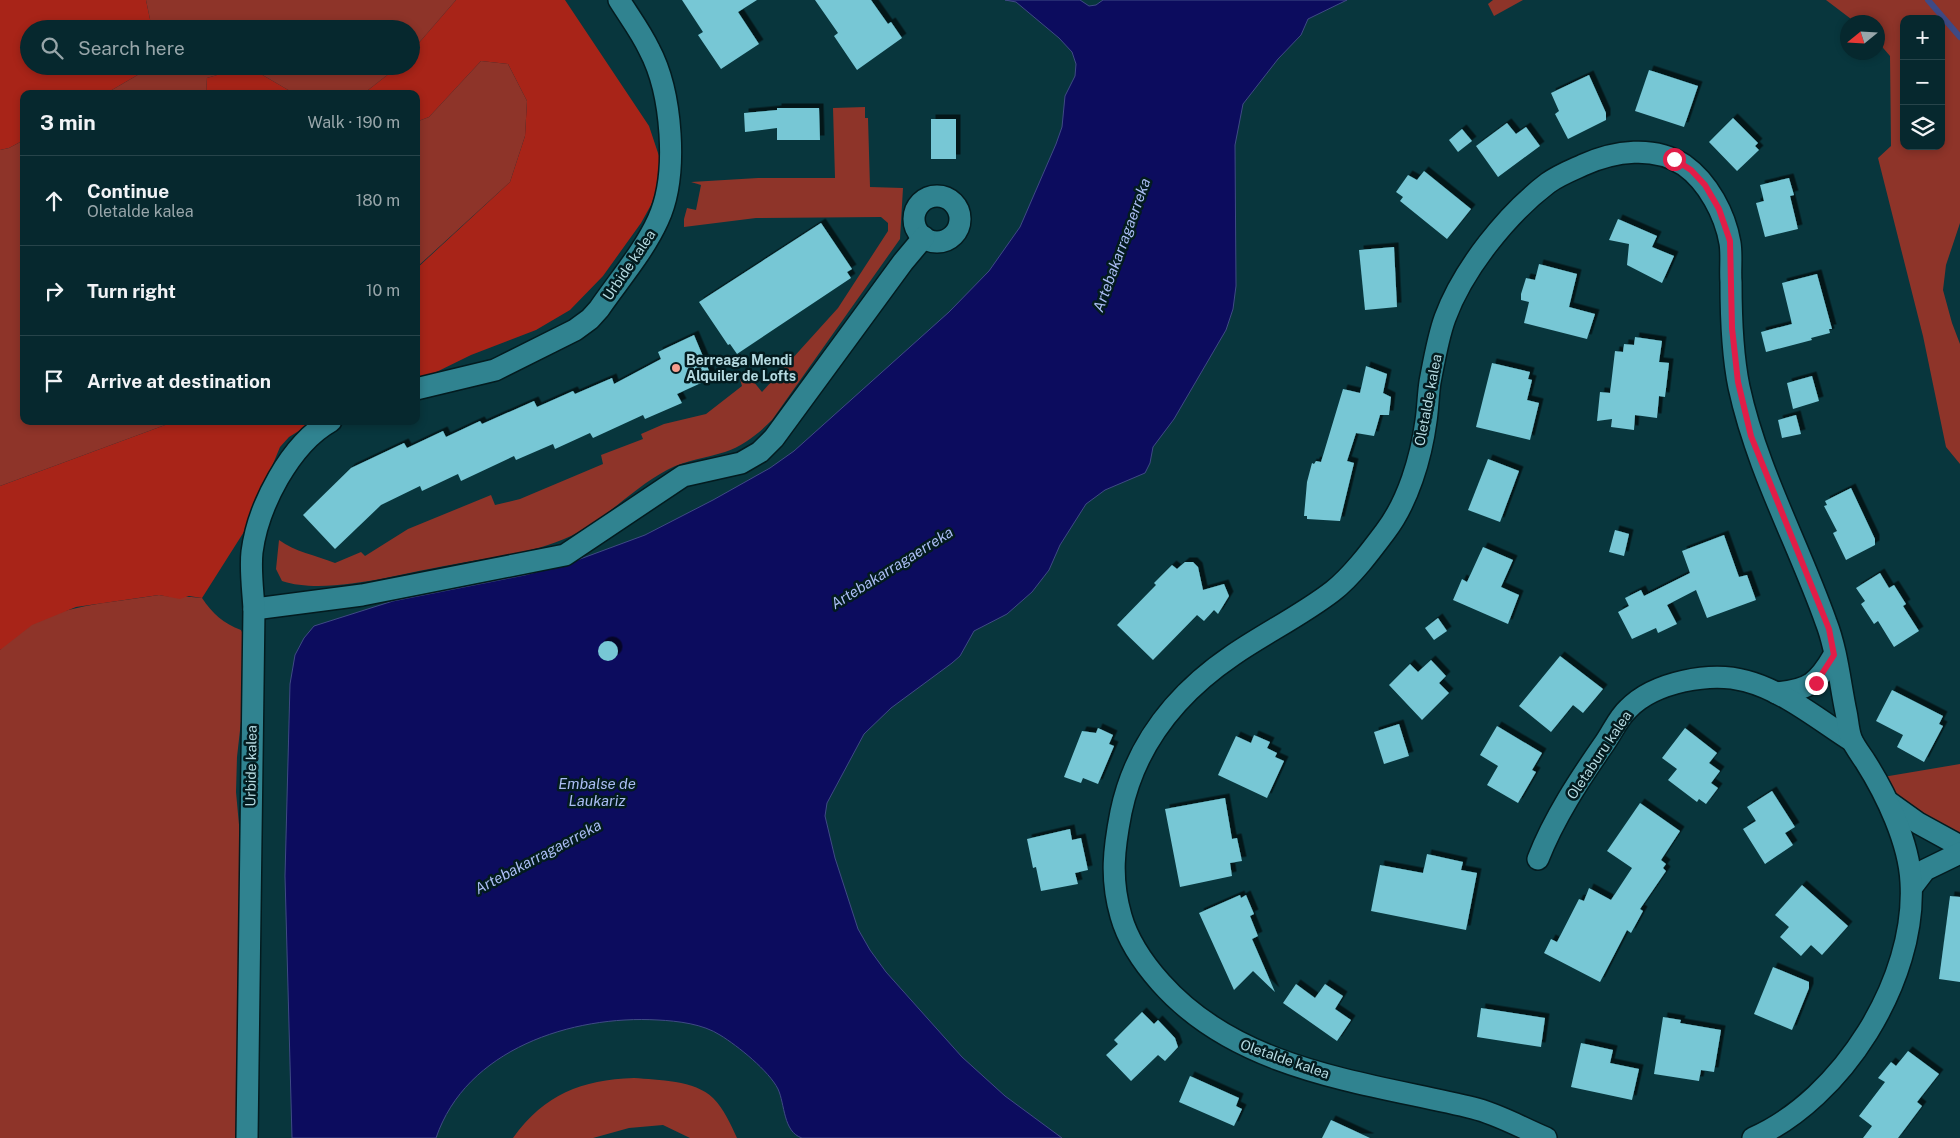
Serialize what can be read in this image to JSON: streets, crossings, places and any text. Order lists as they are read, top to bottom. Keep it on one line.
{"streets":{"street":["Urbide kalea","Oletalde kalea","Oletaburu kalea"]},"crossings":[["Oletalde kalea","Oletaburu kalea"]],"water":["Artebakarragaerreka","Embalse de Laukariz"],"places":["Berreaga Mendi Alquiler de Lofts"],"north":"left","page":{"map_buttons":["+","−"],"search":"Search here","heading":["3 min","Walk · 190 m"],"list":[["Continue","Oletalde kalea","180 m"],["Turn right","10 m"],"Arrive at destination"]}}
